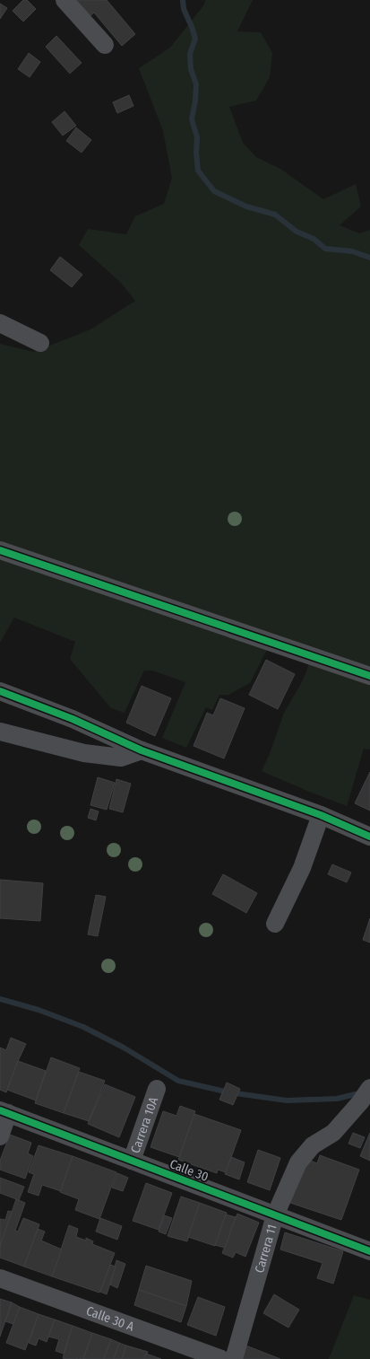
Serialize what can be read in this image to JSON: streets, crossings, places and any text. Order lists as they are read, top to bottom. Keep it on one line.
{"streets":{"street":["Carrera 10A","Calle 30","Carrera 11","Calle 30 A"]},"crossings":[["Carrera 10A","Calle 30"],["Calle 30","Carrera 11"]]}
